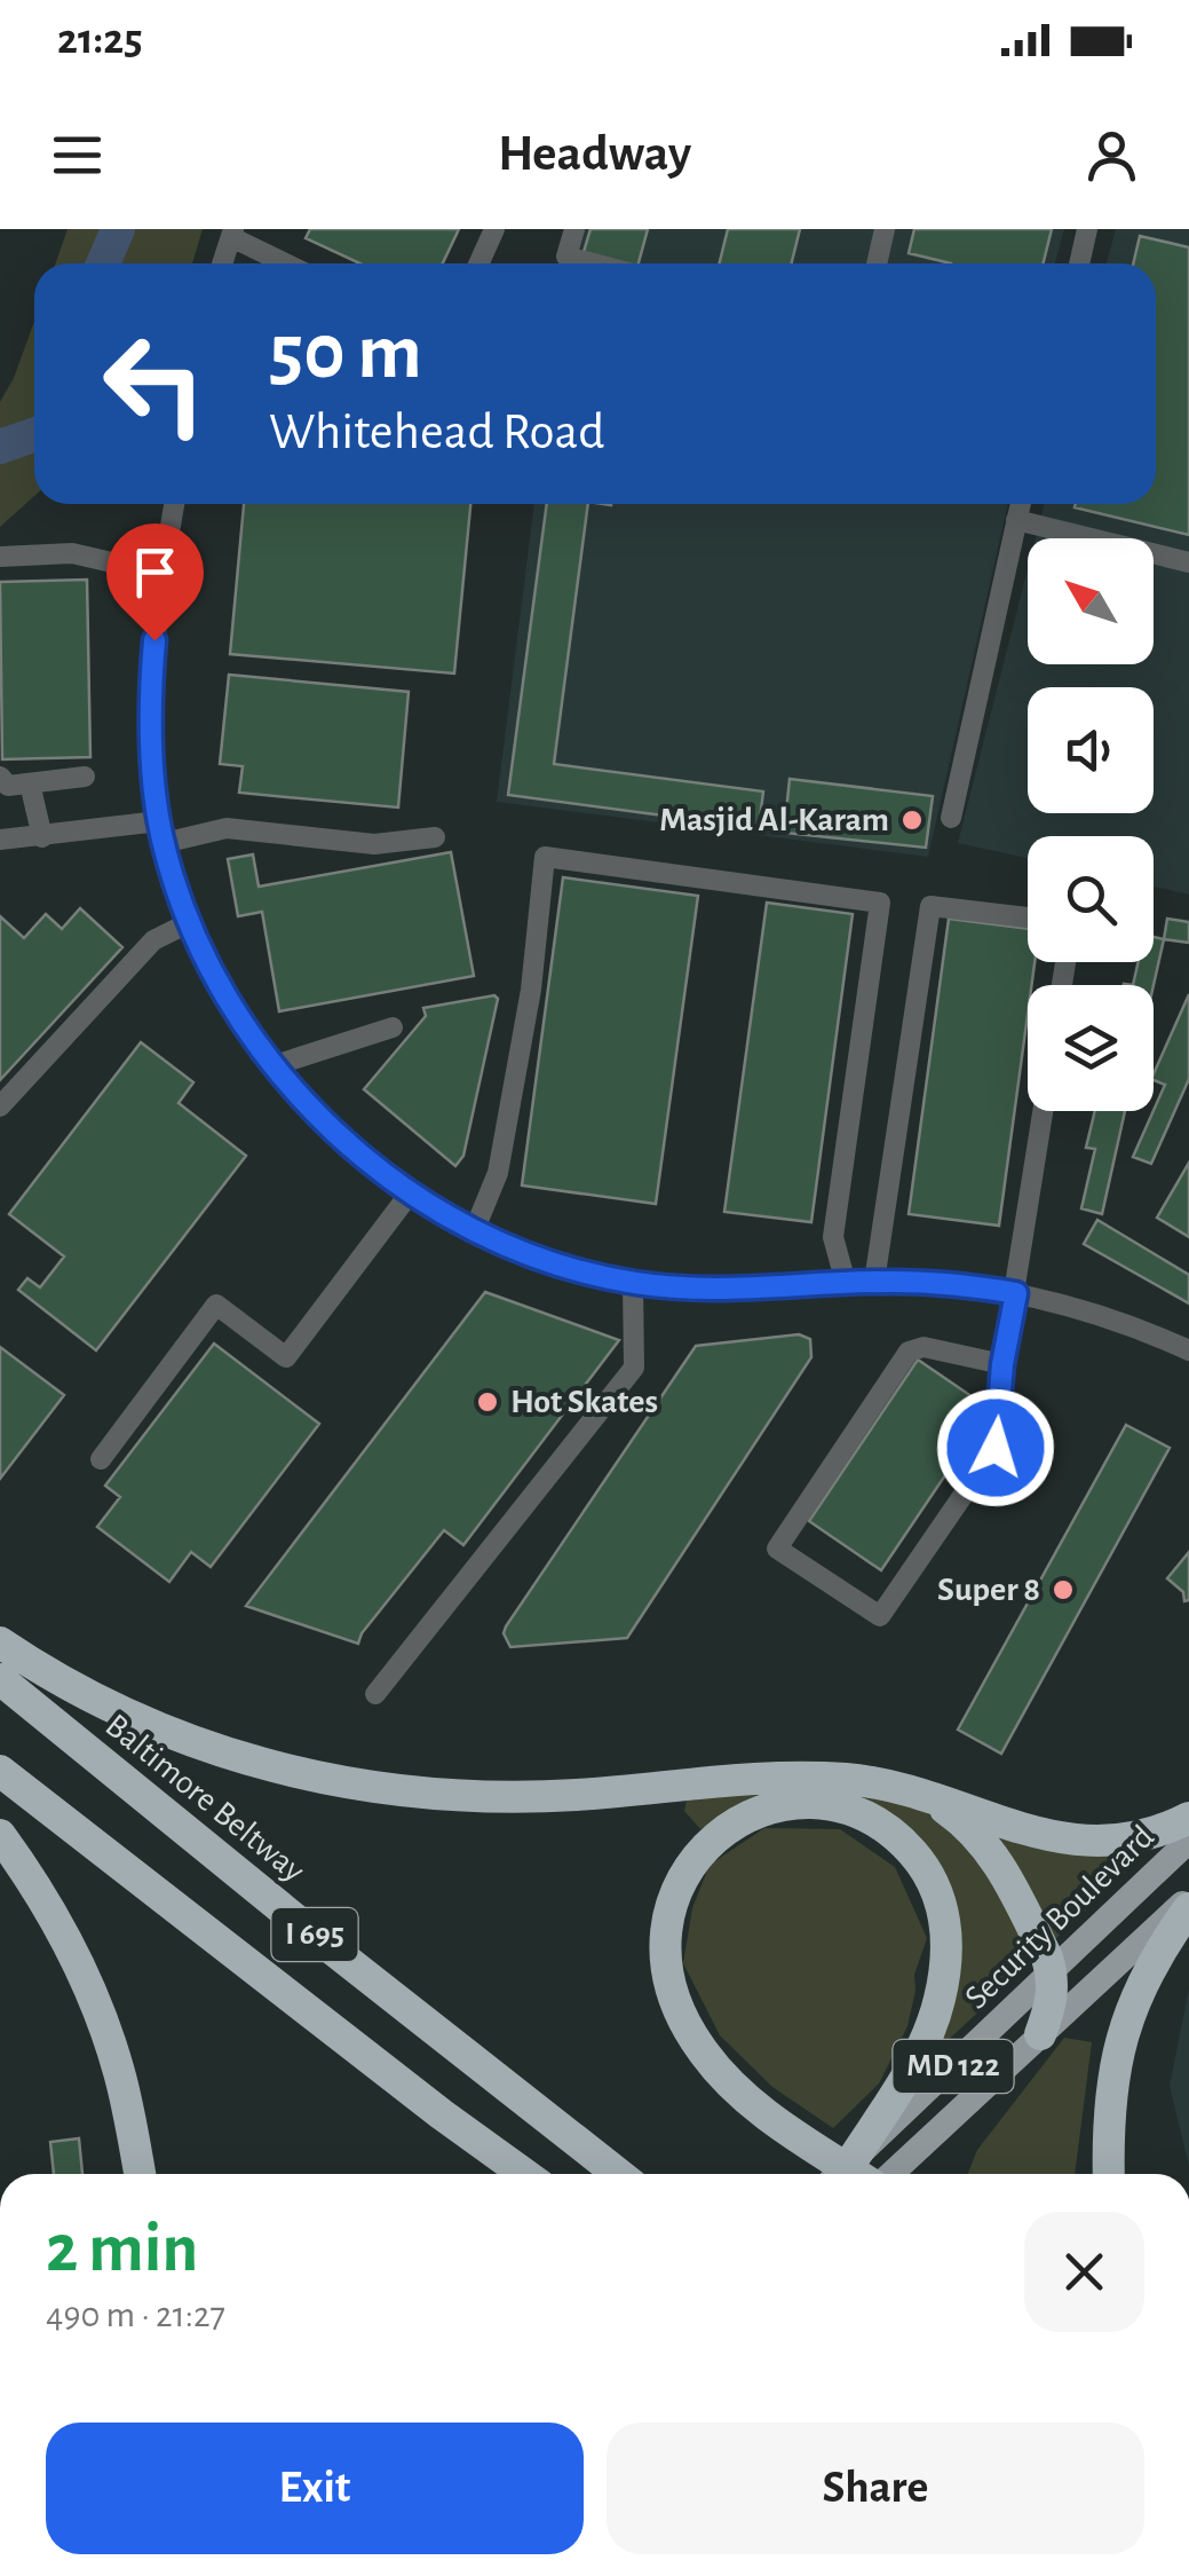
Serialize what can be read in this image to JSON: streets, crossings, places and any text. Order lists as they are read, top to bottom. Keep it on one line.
{"streets":{"highway":["Baltimore Beltway","I 695"],"main road":["Security Boulevard","MD 122"]},"places":["Masjid Al-Karam","Hot Skates","Super 8"],"north":"top left","page":{"status":"21:25","header":"Headway","turn":["50 m","Whitehead Road"],"heading":["2 min","490 m · 21:27"],"buttons":["Exit","Share"]}}
